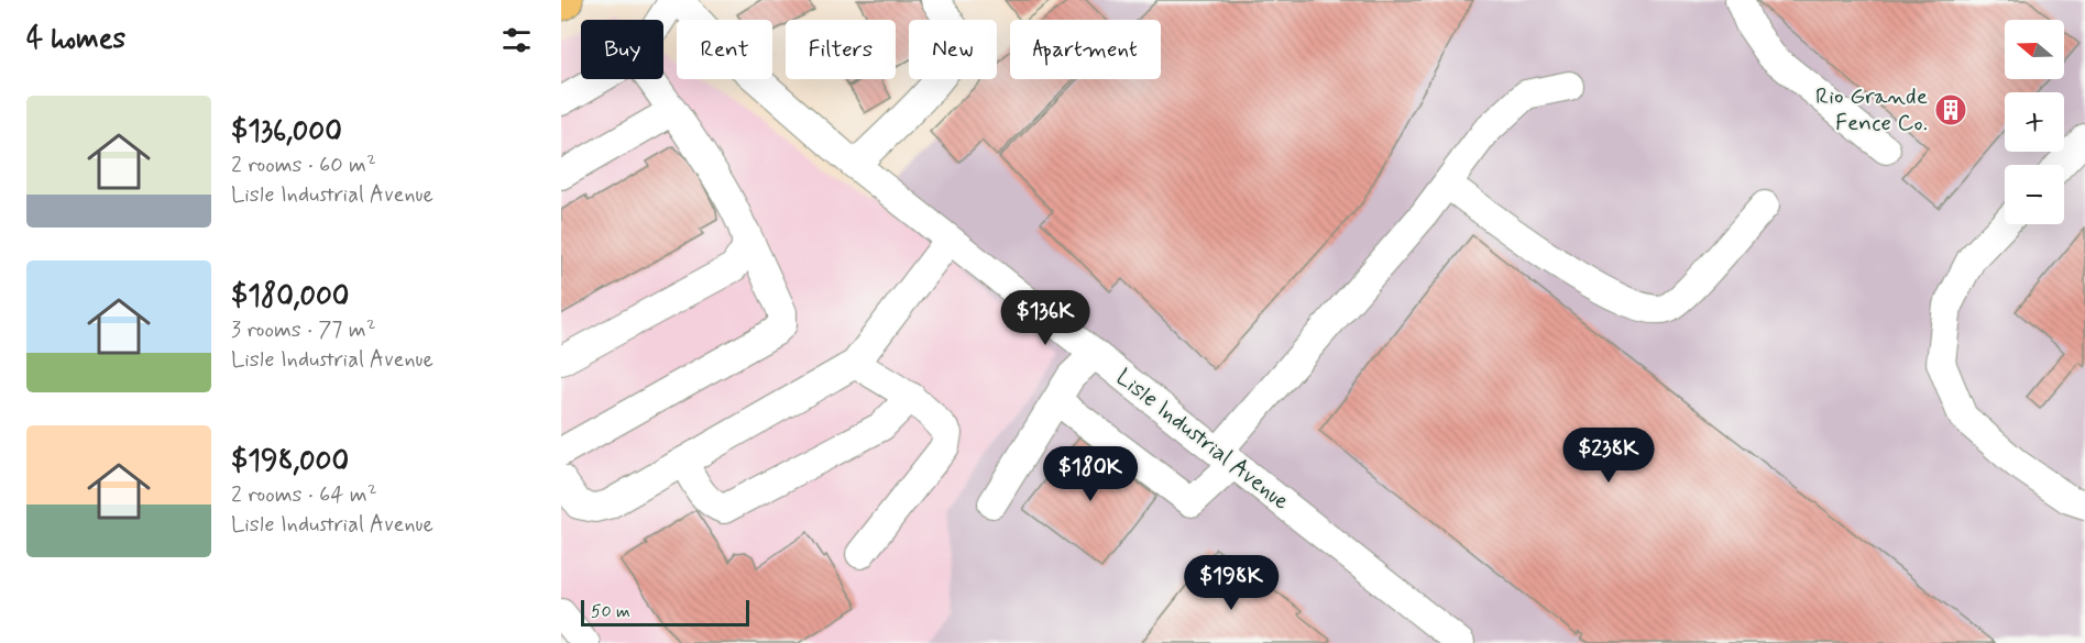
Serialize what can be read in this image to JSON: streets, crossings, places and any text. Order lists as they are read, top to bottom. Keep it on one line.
{"streets":{"street":["Lisle Industrial Avenue"]},"places":{"building":["Rio Grande Fence Co."]},"scale_bar":"50 m","north":"left","page":{"heading":"4 homes","map_buttons":["+","−"],"chip":["Buy","Rent","Filters","New","Apartment"],"list":[{"name":"$136,000","note":"2 rooms · 60 m² · Lisle Industrial Avenue"},{"name":"$180,000","note":"3 rooms · 77 m² · Lisle Industrial Avenue"},{"name":"$198,000","note":"2 rooms · 64 m² · Lisle Industrial Avenue"}],"price":["$136K","$238K","$180K","$198K"],"scale":"50 m"}}
